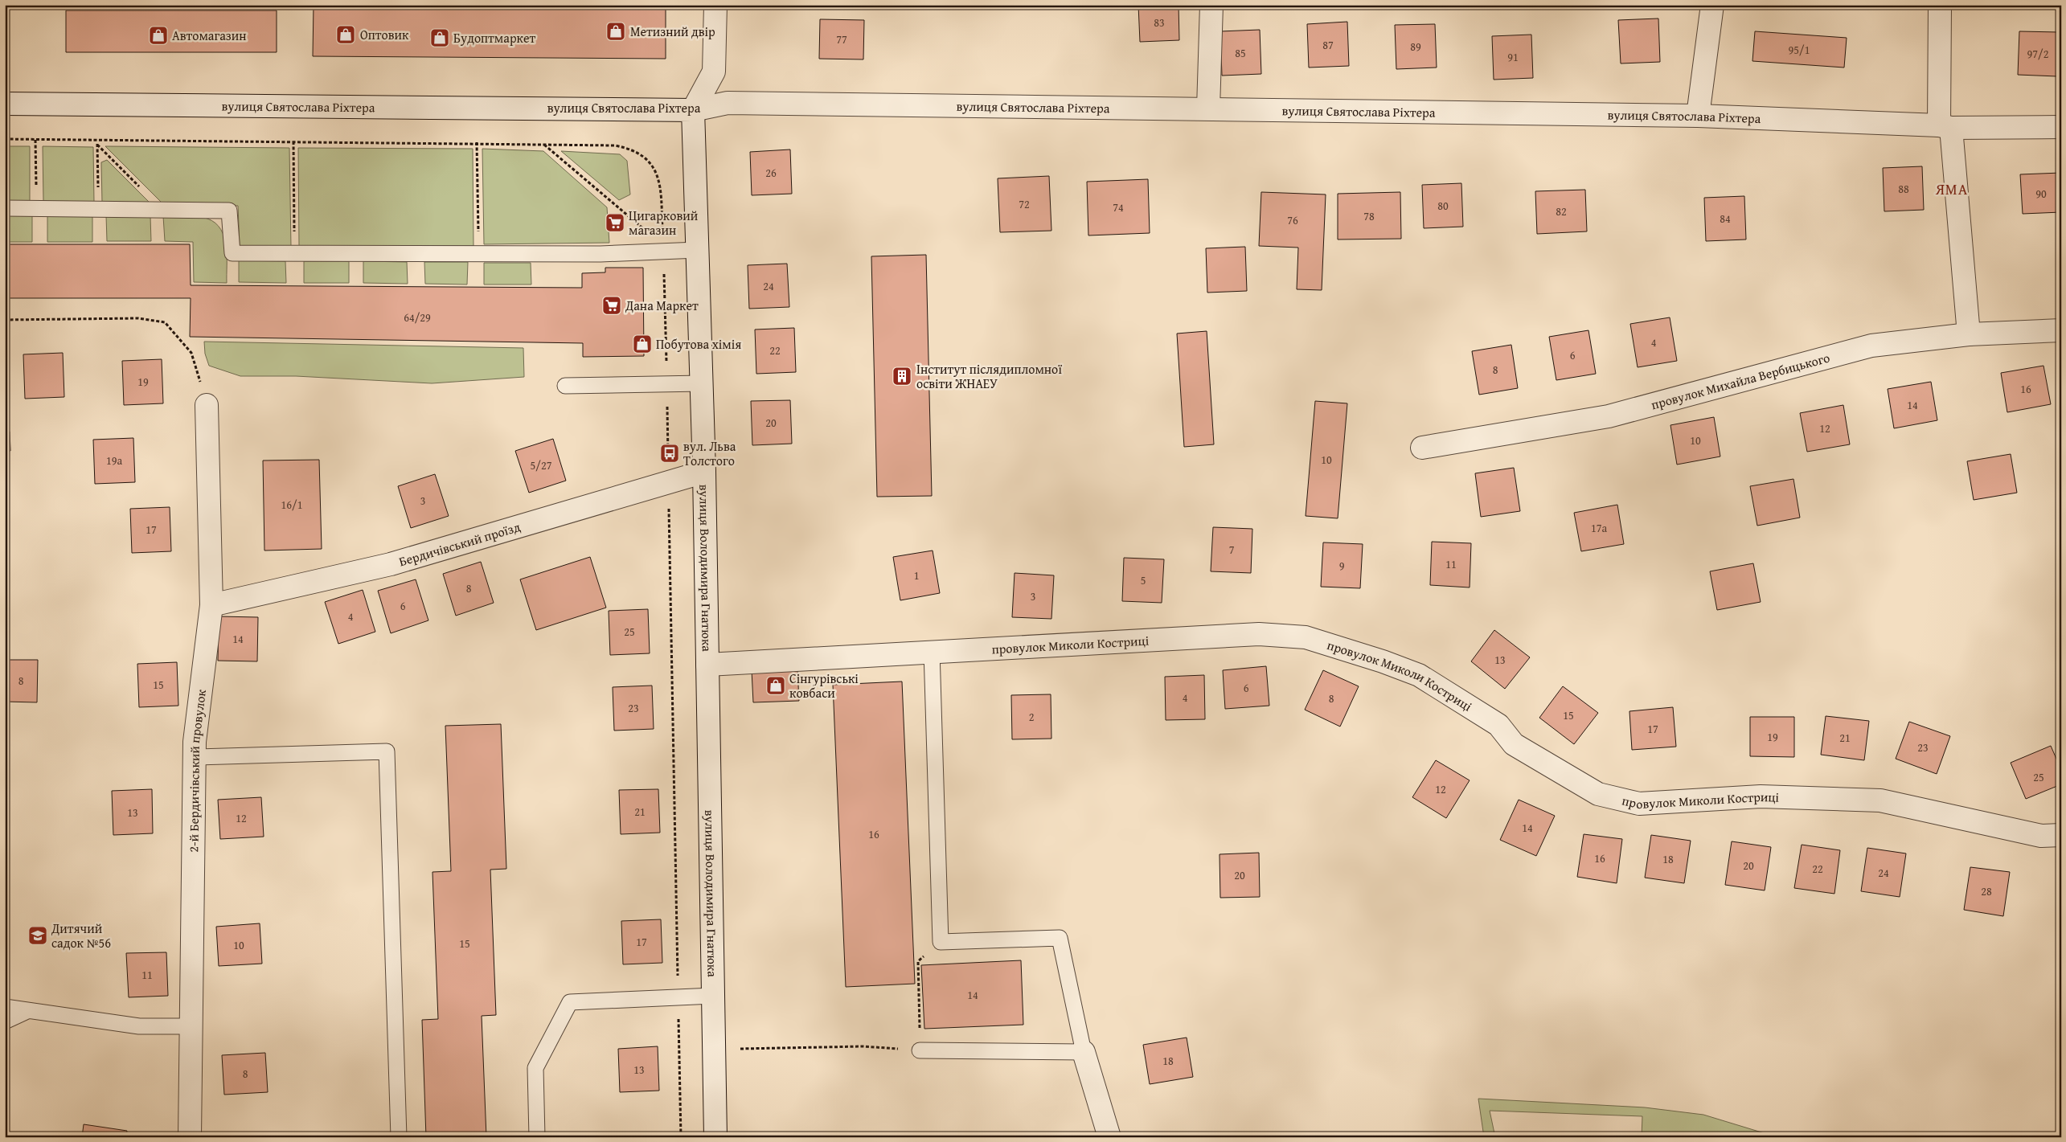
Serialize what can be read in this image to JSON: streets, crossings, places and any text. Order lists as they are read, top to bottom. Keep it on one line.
{"streets":{"street":["вулиця Святослава Ріхтера","провулок Михайла Вербицького","Бердичівський проїзд","вулиця Володимира Гнатюка","провулок Миколи Костриці","2-й Бердичівський провулок"]},"crossings":[["вулиця Святослава Ріхтера","вулиця Володимира Гнатюка"],["Бердичівський проїзд","вулиця Володимира Гнатюка"],["Бердичівський проїзд","2-й Бердичівський провулок"],["вулиця Володимира Гнатюка","провулок Миколи Костриці"]],"districts":["ЯМА"],"places":{"shop":["Метизний двір","Оптовик","Автомагазин","Будоптмаркет","Побутова хімія","Сінгурівські ковбаси"],"supermarket":["Цигарковий магазин","Дана Маркет"],"building":["Інститут післядипломної освіти ЖНАЕУ"],"bus stop":["вул. Льва Толстого"],"school or university":["Дитячий садок №56"]},"house_numbers":["83","77","87","89","95/1","85","97/2","91","26","88","90","72","80","74","82","78","84","76","24","64/29","4","22","6","8","19","16","14","20","12","10","10","19а","5/27","3","16/1","17а","17","7","11","9","1","5","8","3","6","4","25","14","13","8","15","6","4","8","23","15","2","17","19","21","23","25","12","21","13","12","14","16","16","18","20","22","24","20","28","17","15","10","11","14","18","13","8"]}
